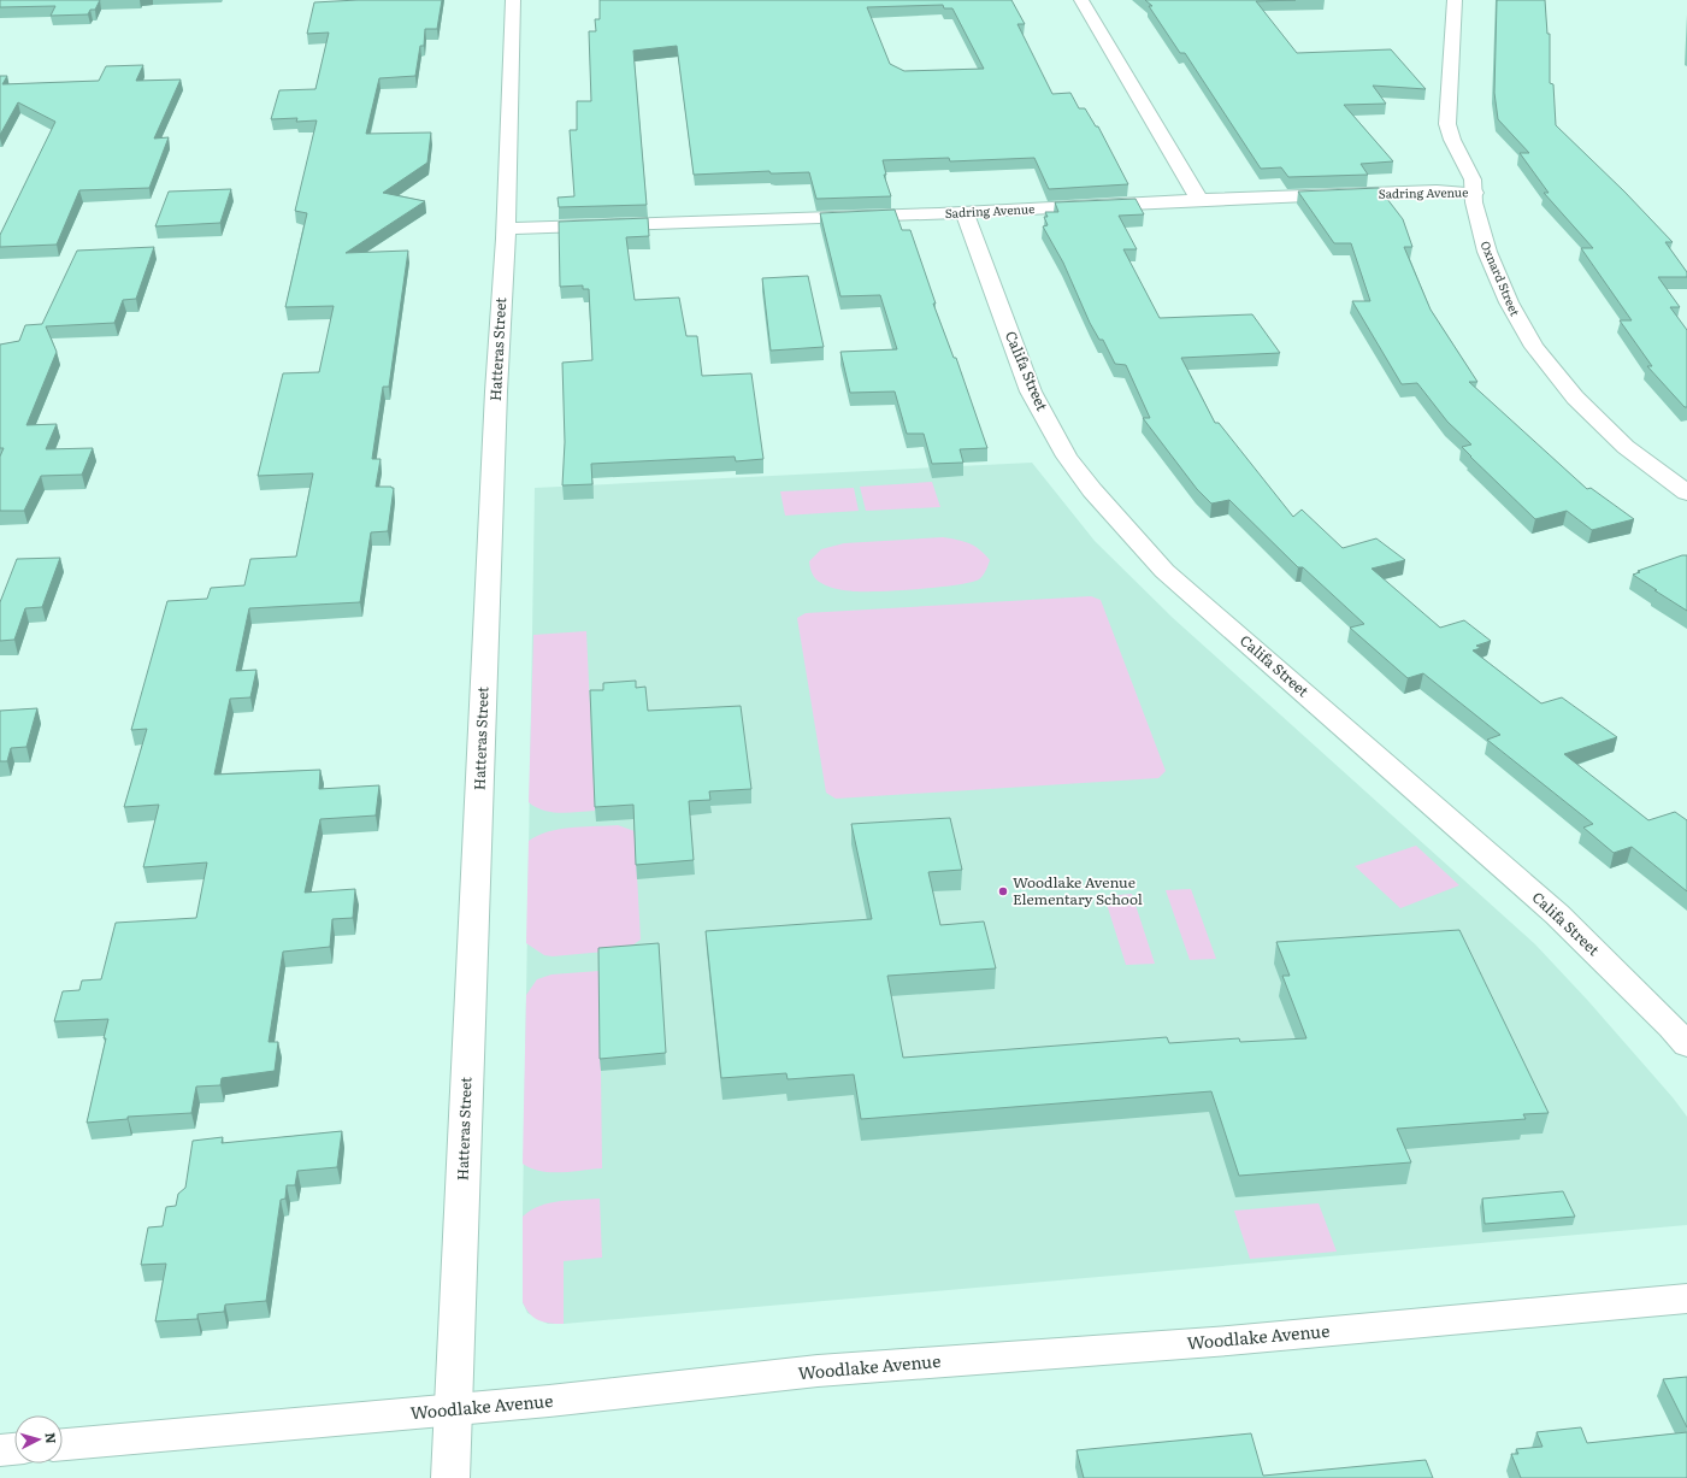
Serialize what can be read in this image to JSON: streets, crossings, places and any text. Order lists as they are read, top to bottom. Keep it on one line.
{"streets":{"street":["Sadring Avenue","Oxnard Street","Hatteras Street","Califa Street","Woodlake Avenue"]},"crossings":[["Sadring Avenue","Oxnard Street"],["Sadring Avenue","Hatteras Street"],["Sadring Avenue","Califa Street"],["Hatteras Street","Woodlake Avenue"]],"places":["Woodlake Avenue Elementary School"],"north":"right"}
